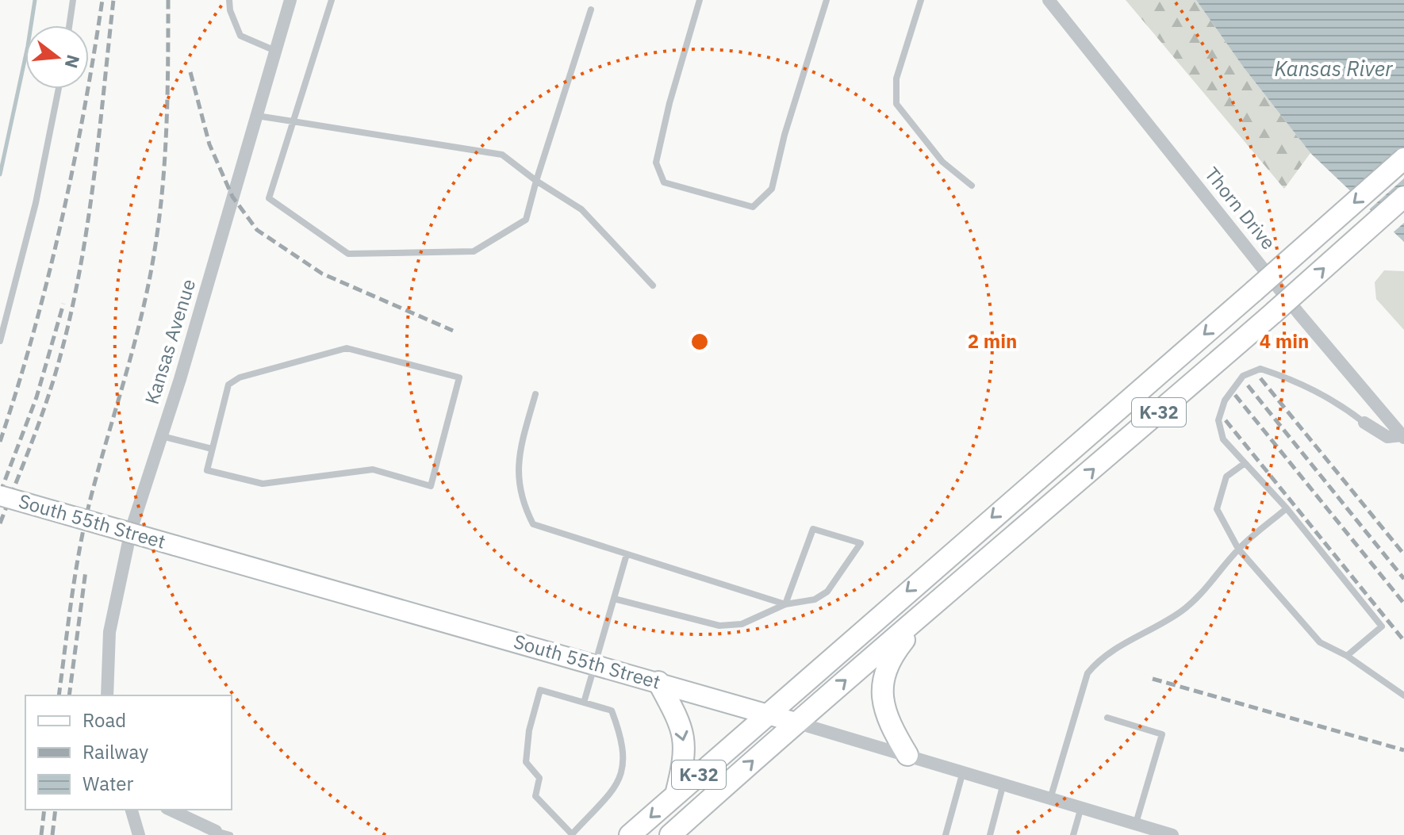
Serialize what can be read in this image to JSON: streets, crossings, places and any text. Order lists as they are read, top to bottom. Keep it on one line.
{"streets":{"main road":["K-32","South 55th Street"],"street":["Thorn Drive","Kansas Avenue"]},"crossings":[["K-32","South 55th Street"]],"water":["Kansas River"],"legend":["Road","Railway","Water"],"north":"right","rings":["2 min","4 min"]}
